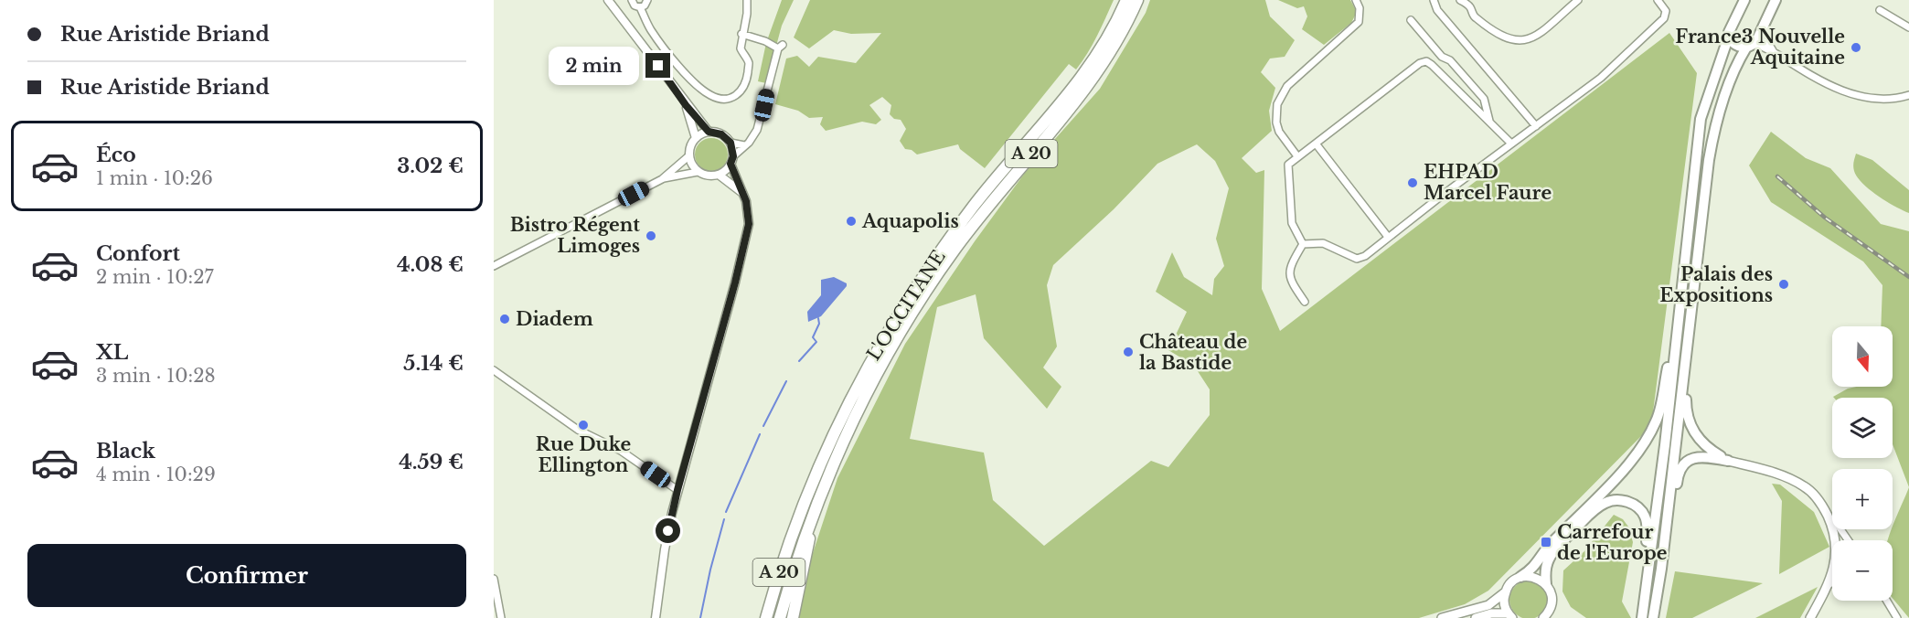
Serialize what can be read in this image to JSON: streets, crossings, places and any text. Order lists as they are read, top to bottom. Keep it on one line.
{"streets":{"highway":["A 20","L'OCCITANE"]},"places":{"other":["France3 Nouvelle Aquitaine","EHPAD Marcel Faure","Aquapolis","Bistro Régent Limoges","Palais des Expositions","Diadem","Château de la Bastide","Rue Duke Ellington"],"transit":["Carrefour de l'Europe"]},"north":"bottom","page":{"banner":["Rue Aristide Briand","Rue Aristide Briand"],"bubble":"2 min","list":[{"name":"Éco","note":"1 min · 10:26","value":"3.02 €"},{"name":"Confort","note":"2 min · 10:27","value":"4.08 €"},{"name":"XL","note":"3 min · 10:28","value":"5.14 €"},{"name":"Black","note":"4 min · 10:29","value":"4.59 €"}],"map_buttons":["+","−"],"buttons":"Confirmer"}}
